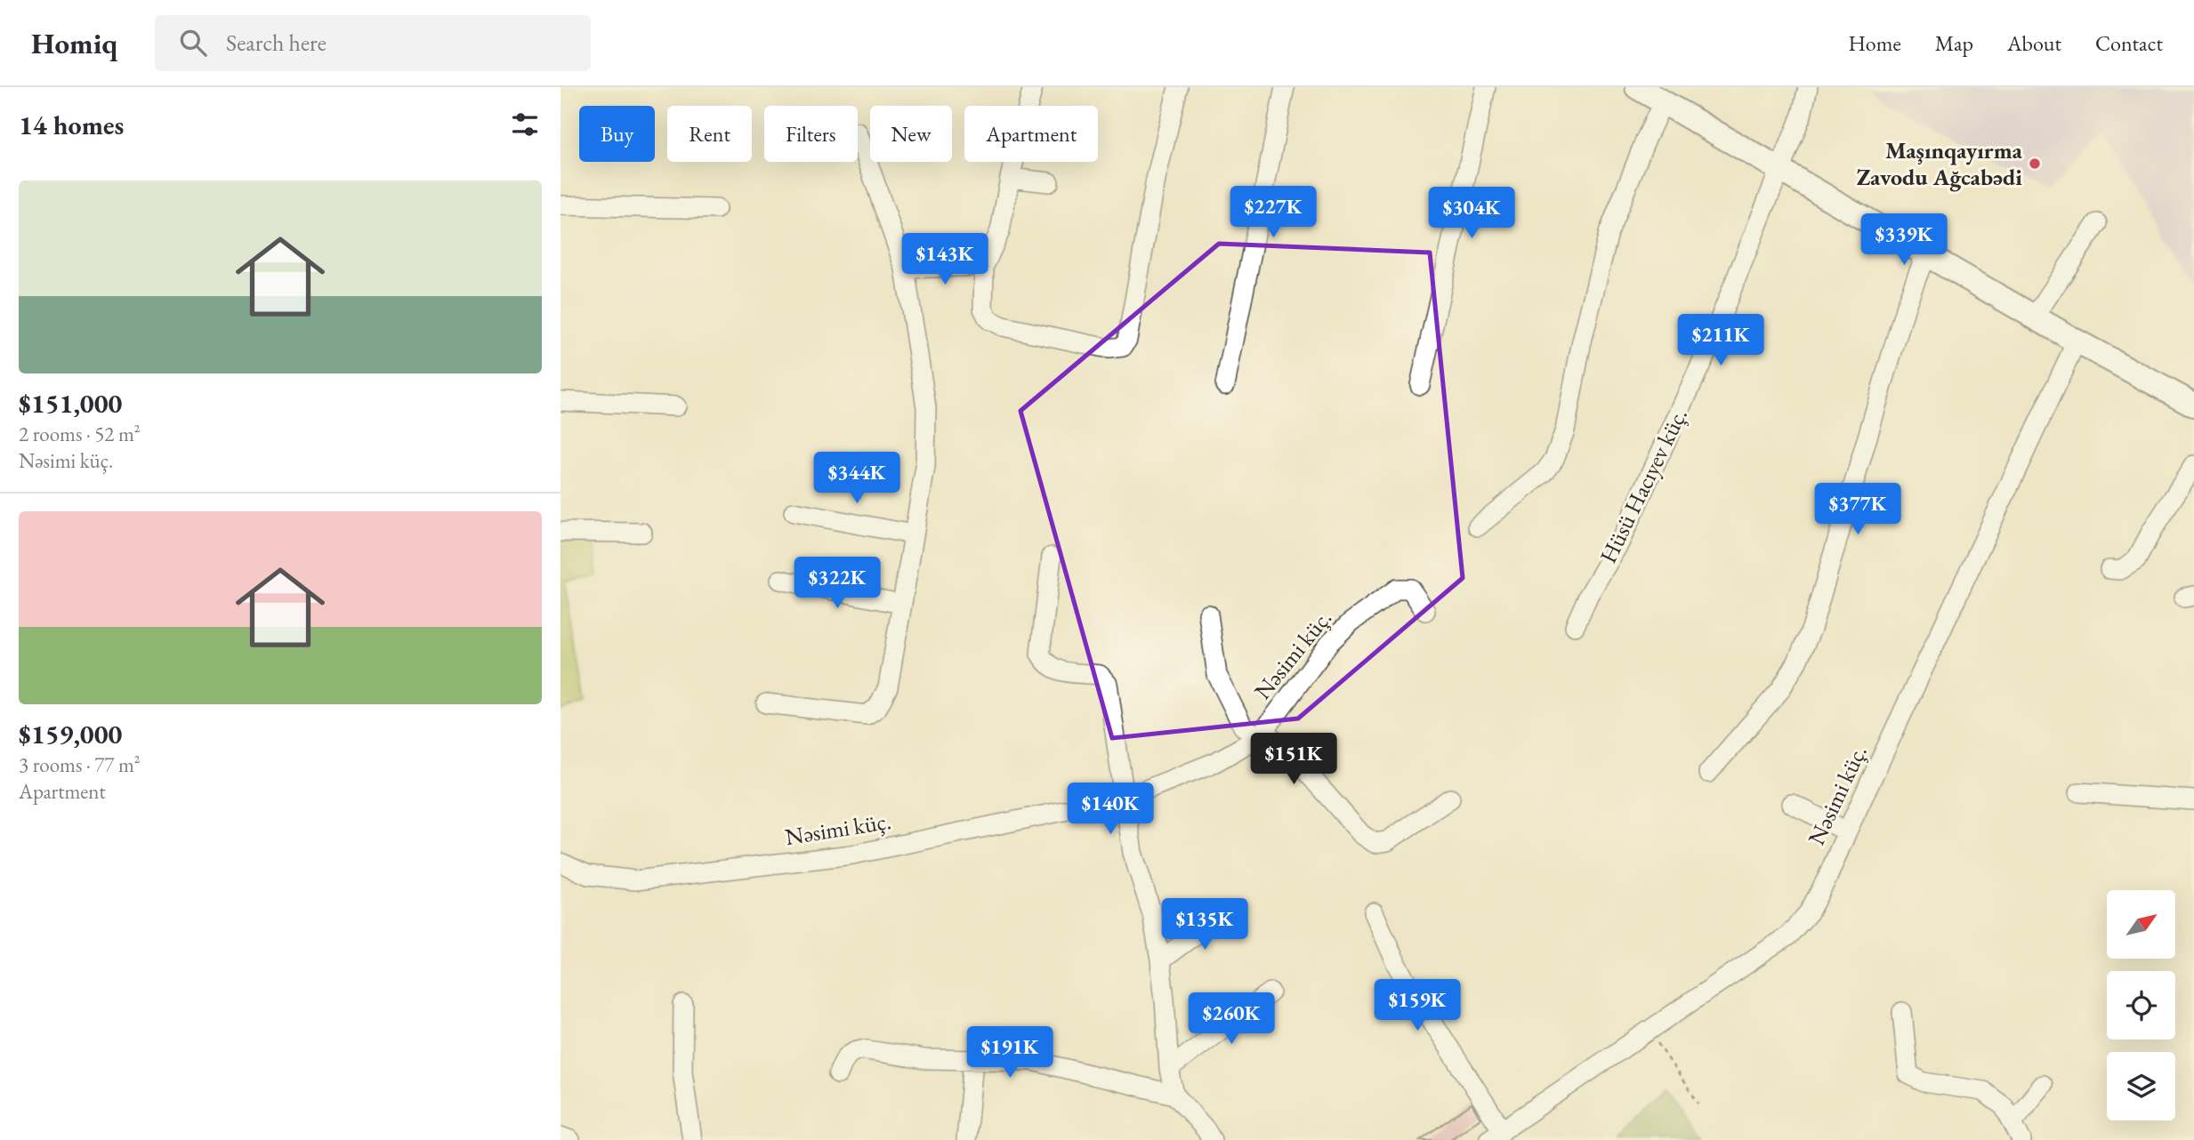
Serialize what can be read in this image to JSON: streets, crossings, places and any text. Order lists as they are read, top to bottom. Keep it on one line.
{"streets":{"street":["Hüsü Hacıyev küç.","Nəsimi küç."]},"places":["Maşınqayırma Zavodu Ağcabədi"],"north":"top right","page":{"header":"Homiq","search":"Search here","nav":["Home","Map","About","Contact"],"heading":"14 homes","chip":["Buy","Rent","Filters","New","Apartment"],"list":[{"name":"$151,000","note":"2 rooms · 52 m² · Nəsimi küç."},{"name":"$159,000","note":"3 rooms · 77 m² · Apartment"}],"price":["$227K","$304K","$339K","$143K","$211K","$344K","$377K","$322K","$151K","$140K","$135K","$159K","$260K","$191K"]}}
